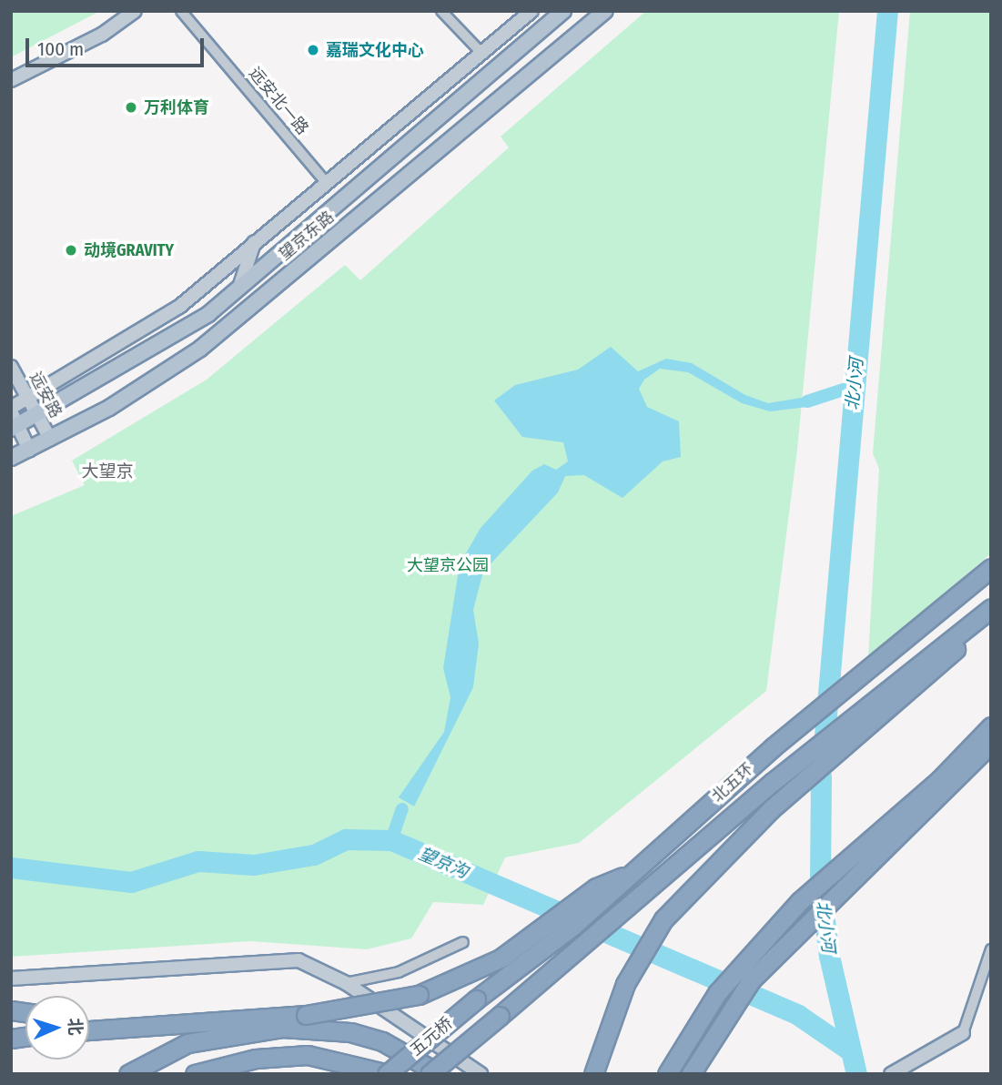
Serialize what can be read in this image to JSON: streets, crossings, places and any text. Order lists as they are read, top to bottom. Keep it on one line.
{"streets":{"highway":["北五环","五元桥"],"main road":["望京东路"],"street":["远安北一路","远安路"]},"crossings":[["望京东路","远安路"],["北五环","五元桥"]],"districts":["大望京"],"water":["北小河","望京沟"],"parks":["大望京公园"],"places":["嘉瑞文化中心","万利体育","动境GRAVITY"],"scale_bar":"100 m","north":"right"}
